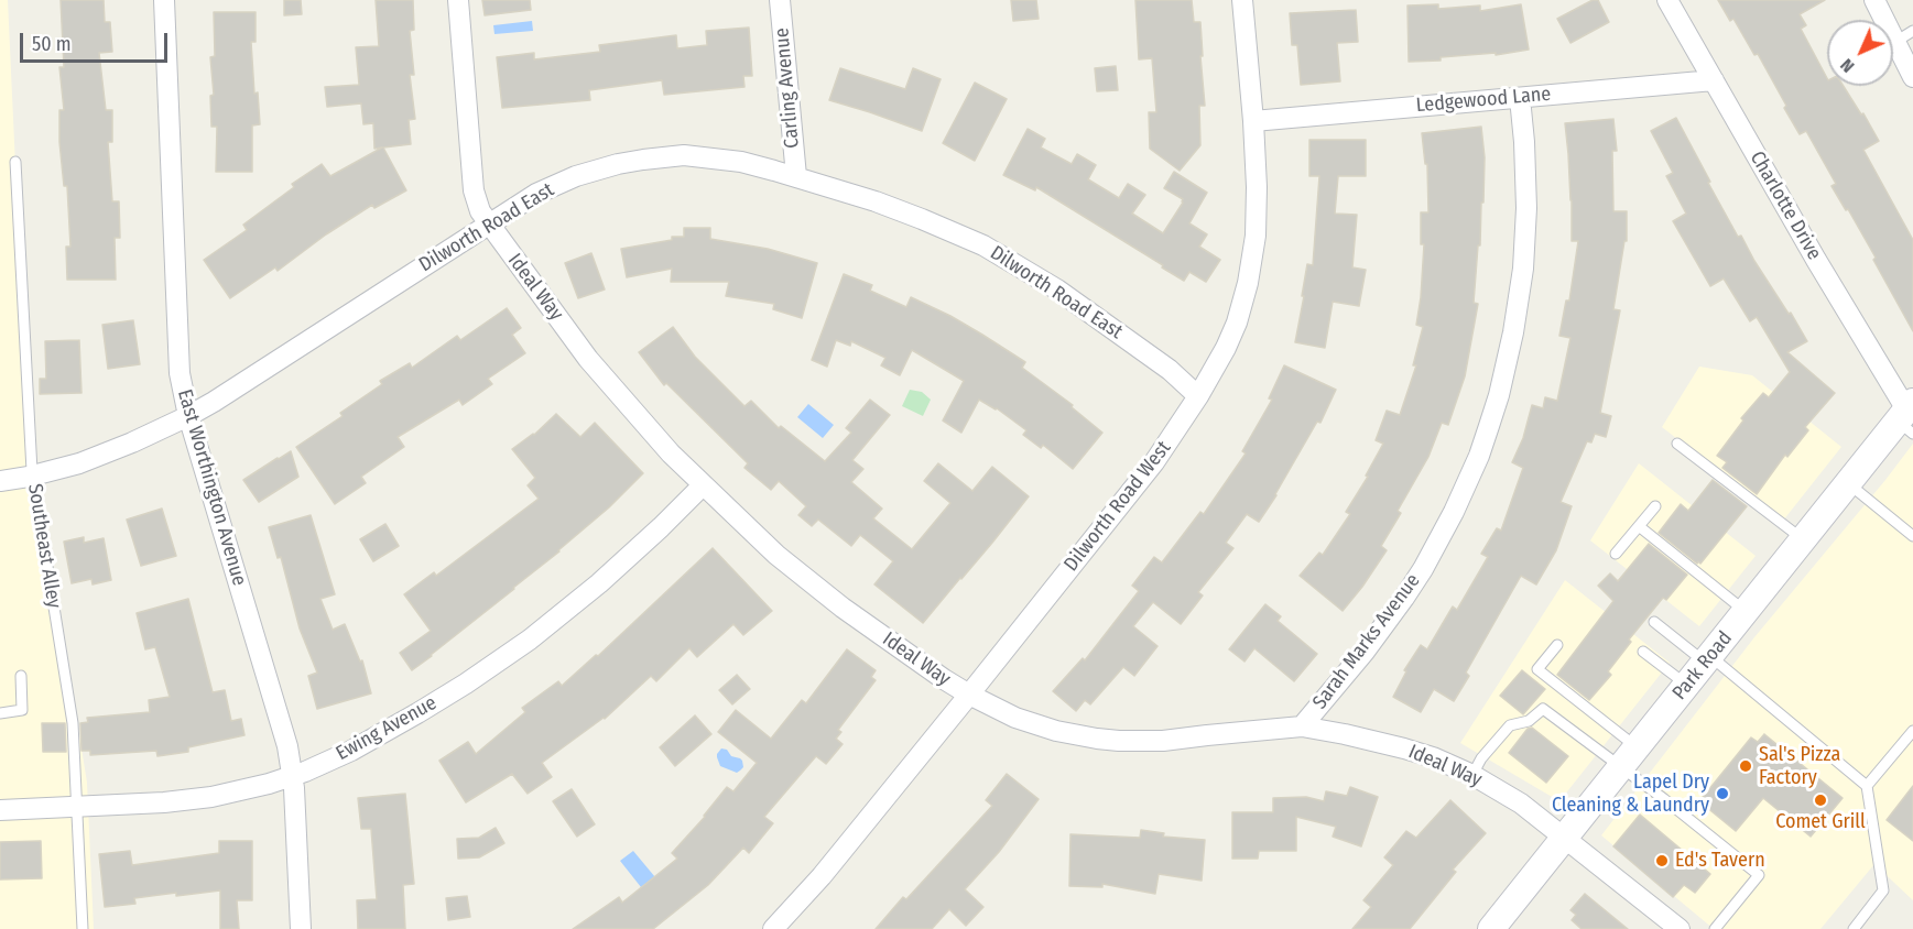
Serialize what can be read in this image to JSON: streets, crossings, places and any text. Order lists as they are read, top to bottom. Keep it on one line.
{"streets":{"street":["Carling Avenue","Ledgewood Lane","Charlotte Drive","Dilworth Road East","Ideal Way","East Worthington Avenue","Dilworth Road West","Sarah Marks Avenue","Park Road","Ewing Avenue"],"lane":["Southeast Alley"]},"crossings":[["Carling Avenue","Dilworth Road East"],["Ledgewood Lane","Charlotte Drive"],["Ledgewood Lane","Dilworth Road West"],["Ledgewood Lane","Sarah Marks Avenue"],["Charlotte Drive","Park Road"],["Dilworth Road East","Ideal Way"],["Dilworth Road East","East Worthington Avenue"],["Dilworth Road East","Dilworth Road West"],["Dilworth Road East","Southeast Alley"],["Ideal Way","Dilworth Road West"],["Ideal Way","Sarah Marks Avenue"],["Ideal Way","Park Road"],["Ideal Way","Ewing Avenue"],["East Worthington Avenue","Ewing Avenue"],["Southeast Alley","Ewing Avenue"]],"places":["Sal's Pizza Factory","Lapel Dry Cleaning & Laundry","Comet Grill","Ed's Tavern"],"scale_bar":"50 m","north":"bottom left"}
